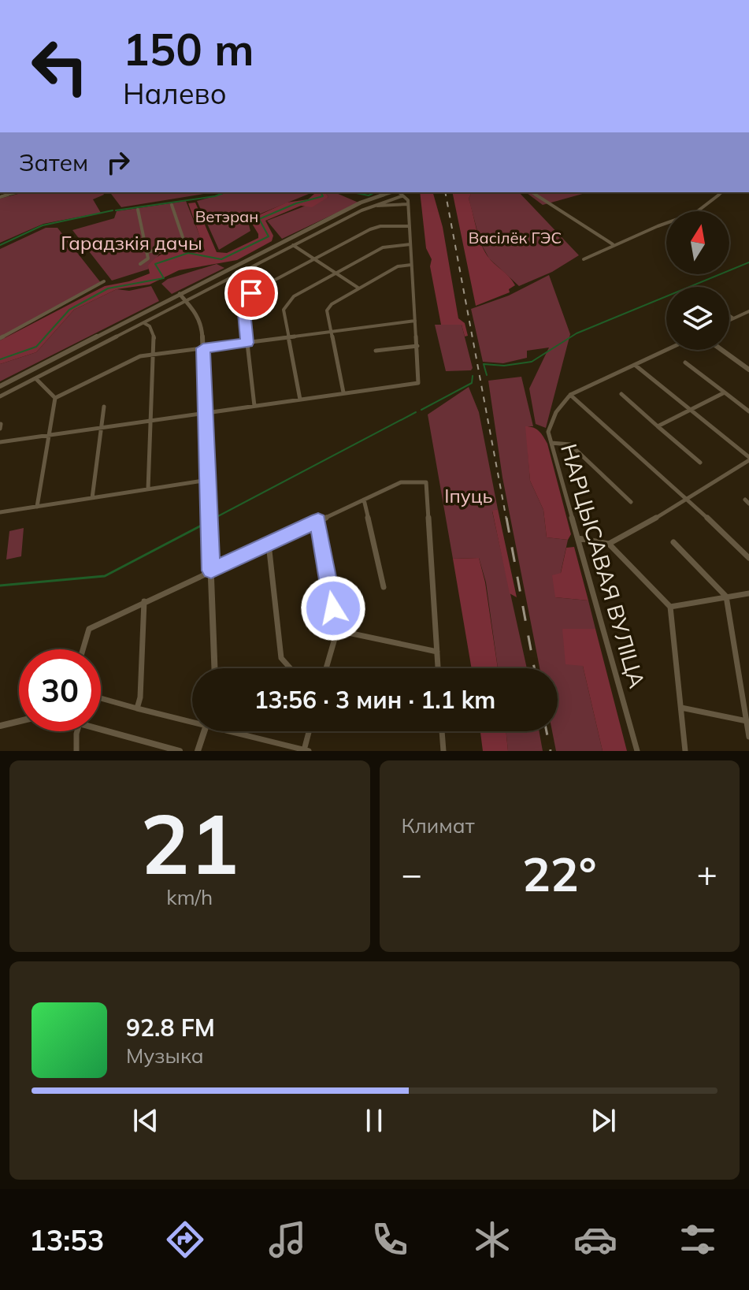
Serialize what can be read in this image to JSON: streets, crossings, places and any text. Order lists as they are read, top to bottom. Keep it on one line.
{"streets":{"street":["НАРЦЫСАВАЯ ВУЛІЦА"]},"parks":["Ветэран","Васілёк ГЭС","Гарадзкія дачы","Іпуць"],"north":"top","page":{"turn":["150 m","Налево"],"then":"Затем","limit":"30","trip":"13:56 · 3 мин · 1.1 km","tile":[["21","km/h"],"Климат"],"heat":["−","22°","+"],"song":["92.8 FM","Музыка"],"tabs":"13:53"}}
